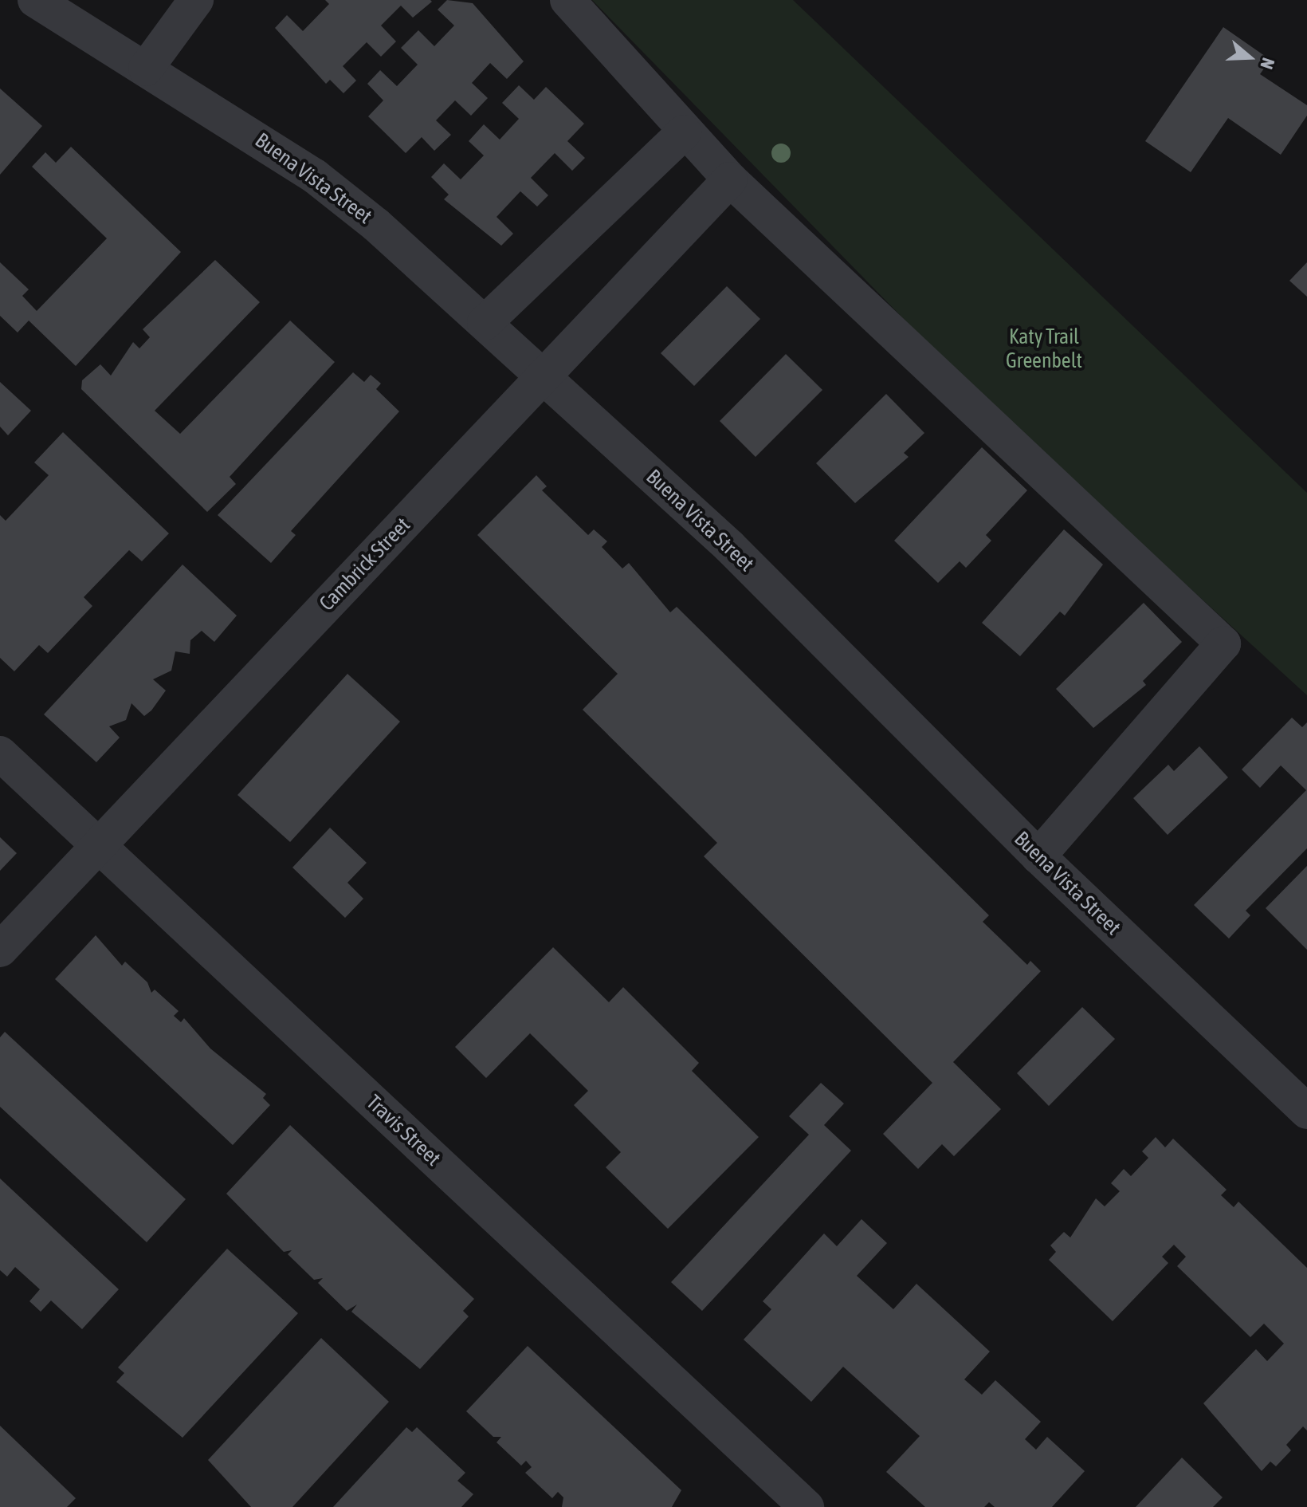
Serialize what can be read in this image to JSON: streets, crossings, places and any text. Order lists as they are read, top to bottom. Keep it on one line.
{"streets":{"street":["Buena Vista Street","Cambrick Street","Travis Street"]},"crossings":[["Buena Vista Street","Cambrick Street"],["Cambrick Street","Travis Street"]],"parks":["Katy Trail Greenbelt"],"north":"right"}
